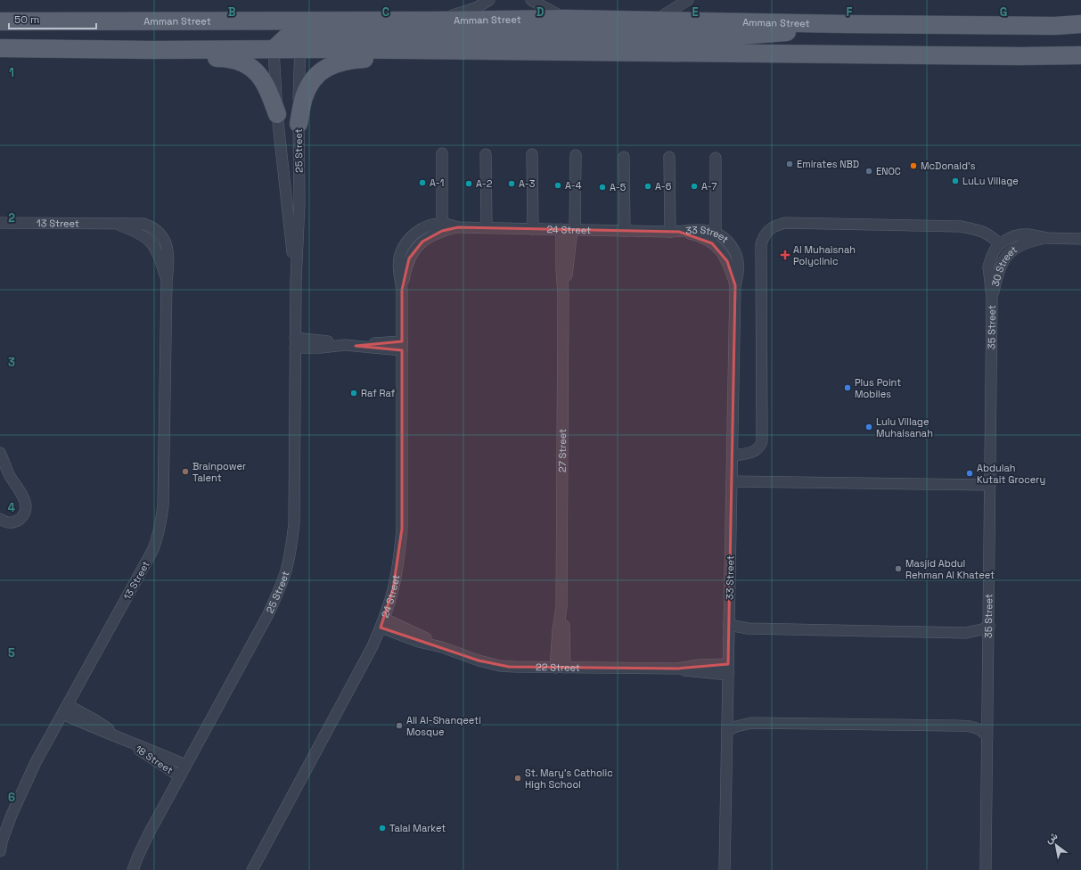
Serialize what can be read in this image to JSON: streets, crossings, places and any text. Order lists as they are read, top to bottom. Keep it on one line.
{"streets":{"main road":["Amman Street"],"street":["25 Street","13 Street","24 Street","33 Street","30 Street","35 Street","27 Street","22 Street","18 Street"]},"crossings":[["Amman Street","25 Street"],["25 Street","18 Street"],["13 Street","18 Street"],["24 Street","33 Street"],["24 Street","27 Street"],["24 Street","22 Street"],["33 Street","22 Street"],["30 Street","35 Street"],["27 Street","22 Street"]],"places":{"other":["Emirates NBD","McDonald's","ENOC","LuLu Village","A-1","A-2","A-3","A-4","A-6","A-7","A-5","Plus Point Mobiles","Raf Raf","Lulu Village Muhaisanah","Brainpower Talent","Abdulah Kutait Grocery","Masjid Abdul Rehman Al Khateet","Ali Al-Shanqeeti Mosque","St. Mary's Catholic High School","Talal Market"],"health":["Al Muhaisnah Polyclinic"]},"scale_bar":"50 m","north":"top left","grid":{"columns":["B","C","D","E","F","G"],"rows":["1","2","3","4","5","6"]}}
